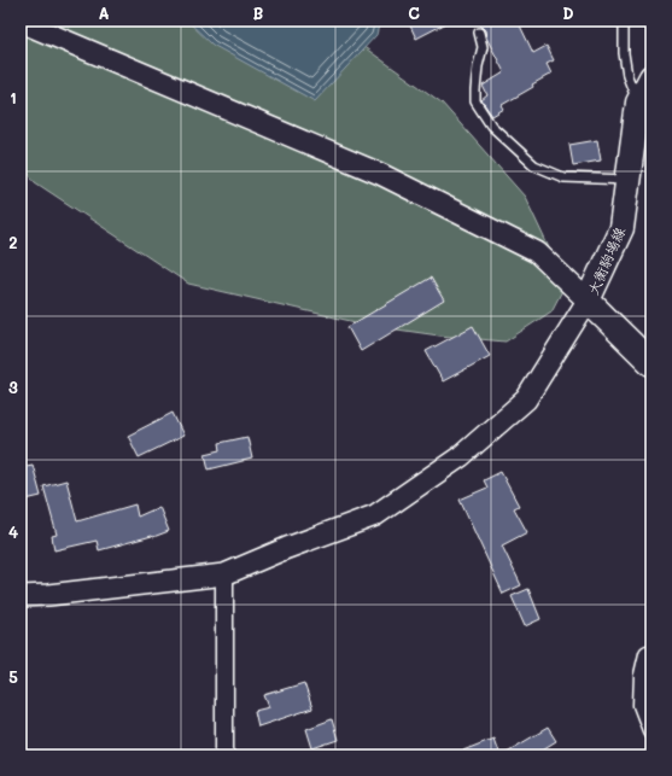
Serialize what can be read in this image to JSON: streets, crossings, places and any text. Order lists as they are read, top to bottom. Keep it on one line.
{"streets":{"main road":["大衡駒場線"]},"grid":{"columns":["A","B","C","D"],"rows":["1","2","3","4","5"]}}
